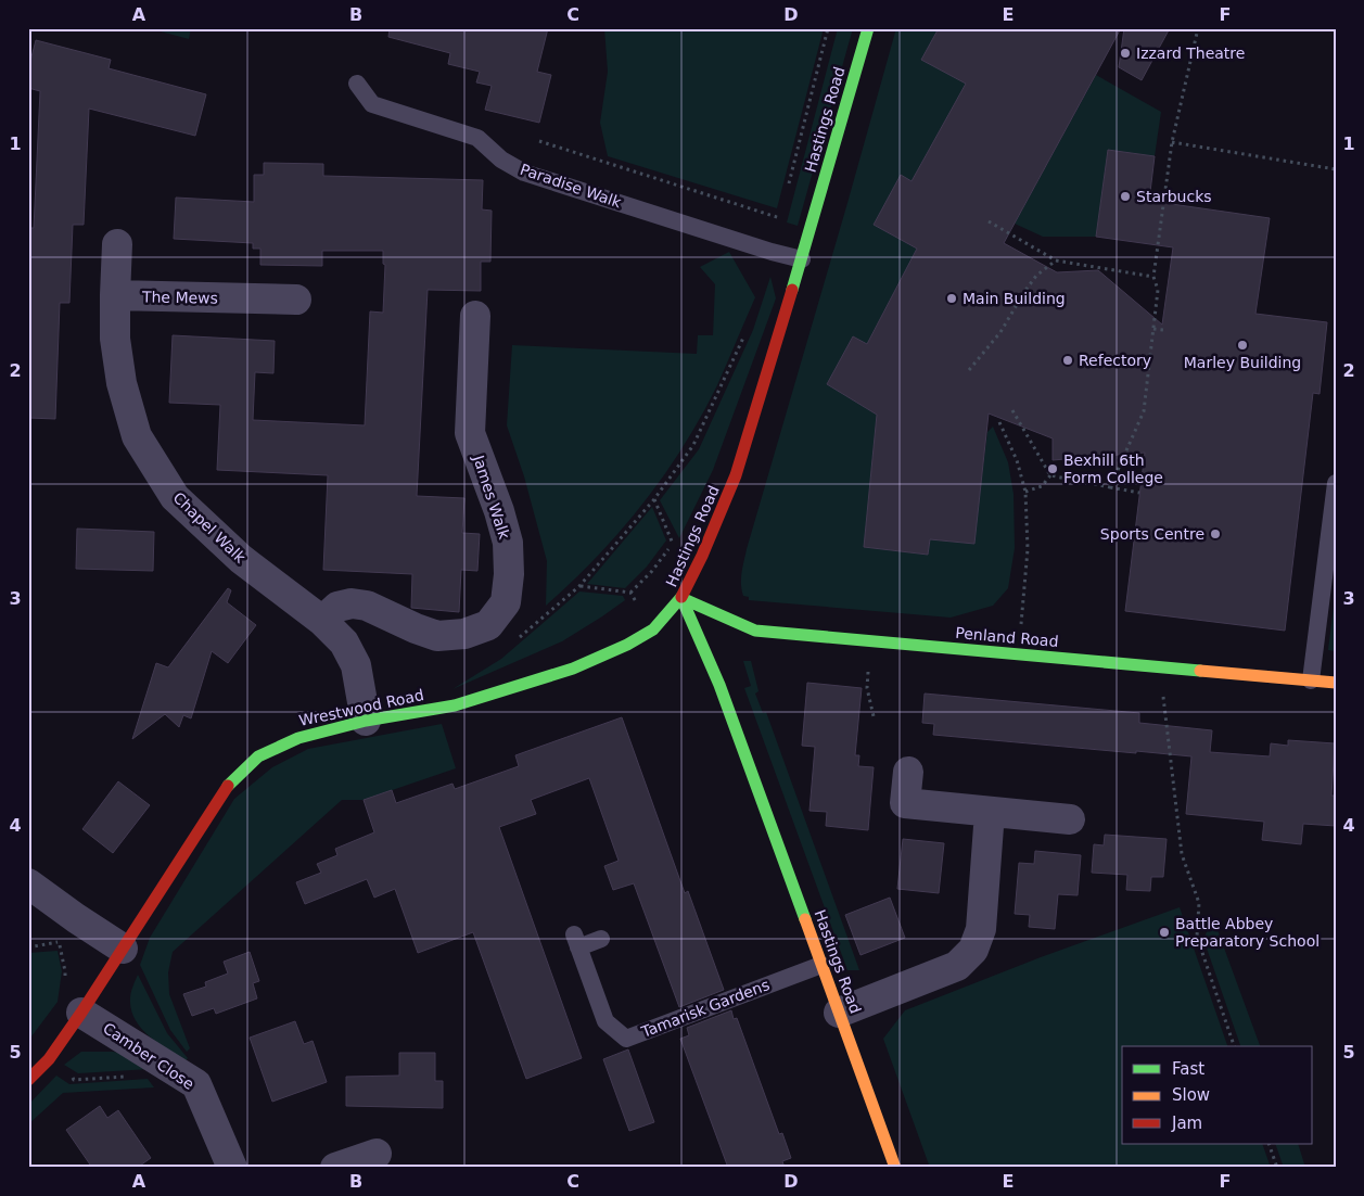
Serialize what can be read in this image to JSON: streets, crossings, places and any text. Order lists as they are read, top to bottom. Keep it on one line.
{"streets":{"main road":["Hastings Road","Penland Road","Wrestwood Road"],"street":["The Mews","James Walk","Chapel Walk","Camber Close"],"lane":["Paradise Walk","Tamarisk Gardens"]},"crossings":[["Hastings Road","Paradise Walk"],["Hastings Road","Penland Road"],["Hastings Road","Wrestwood Road"],["Hastings Road","Tamarisk Gardens"],["The Mews","Chapel Walk"],["James Walk","Chapel Walk"],["Chapel Walk","Wrestwood Road"],["Penland Road","Wrestwood Road"],["Wrestwood Road","Camber Close"]],"places":["Izzard Theatre","Starbucks","Main Building","Marley Building","Refectory","Bexhill 6th Form College","Sports Centre","Battle Abbey Preparatory School"],"legend":["Fast","Slow","Jam"],"grid":{"columns":["A","B","C","D","E","F"],"rows":["1","2","3","4","5"]}}
